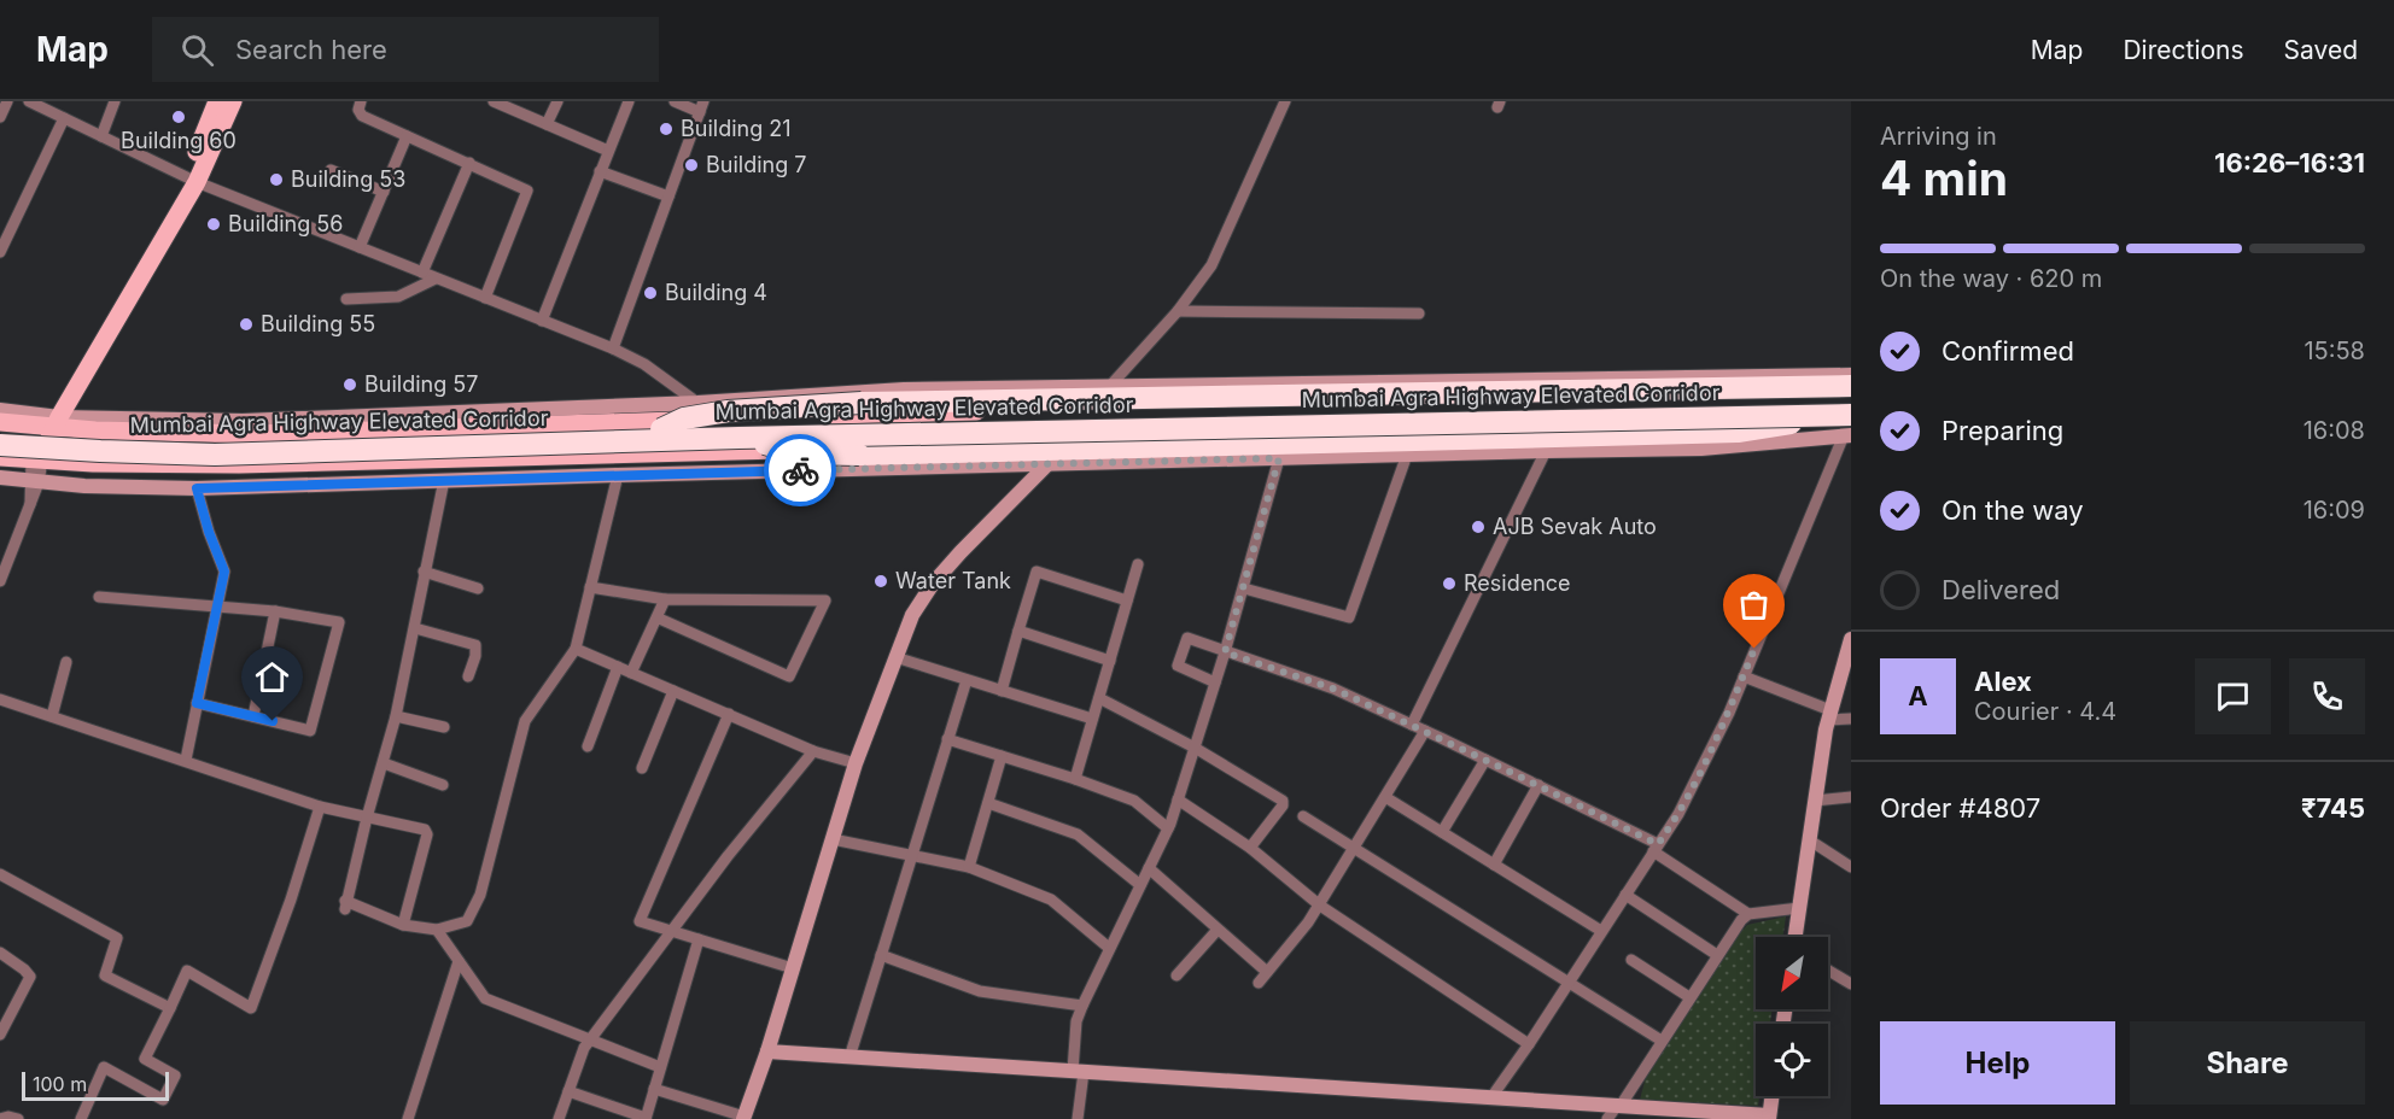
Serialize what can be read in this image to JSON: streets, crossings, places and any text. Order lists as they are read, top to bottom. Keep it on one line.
{"streets":{"highway":["Mumbai Agra Highway Elevated Corridor"]},"places":["Building 60","Building 21","Building 7","Building 53","Building 56","Building 4","Building 55","Building 57","AJB Sevak Auto","Water Tank","Residence"],"scale_bar":"100 m","north":"bottom left","page":{"header":"Map","search":"Search here","nav":["Map","Directions","Saved"],"heading":["4 min","Arriving in","16:26–16:31"],"panel":["Alex","Courier · 4.4","Order #4807","₹745"],"bar":"On the way · 620 m","list":[["Confirmed","15:58"],["Preparing","16:08"],["On the way","16:09"],"Delivered"],"round":"A","buttons":["Help","Share"],"scale":"100 m"}}
